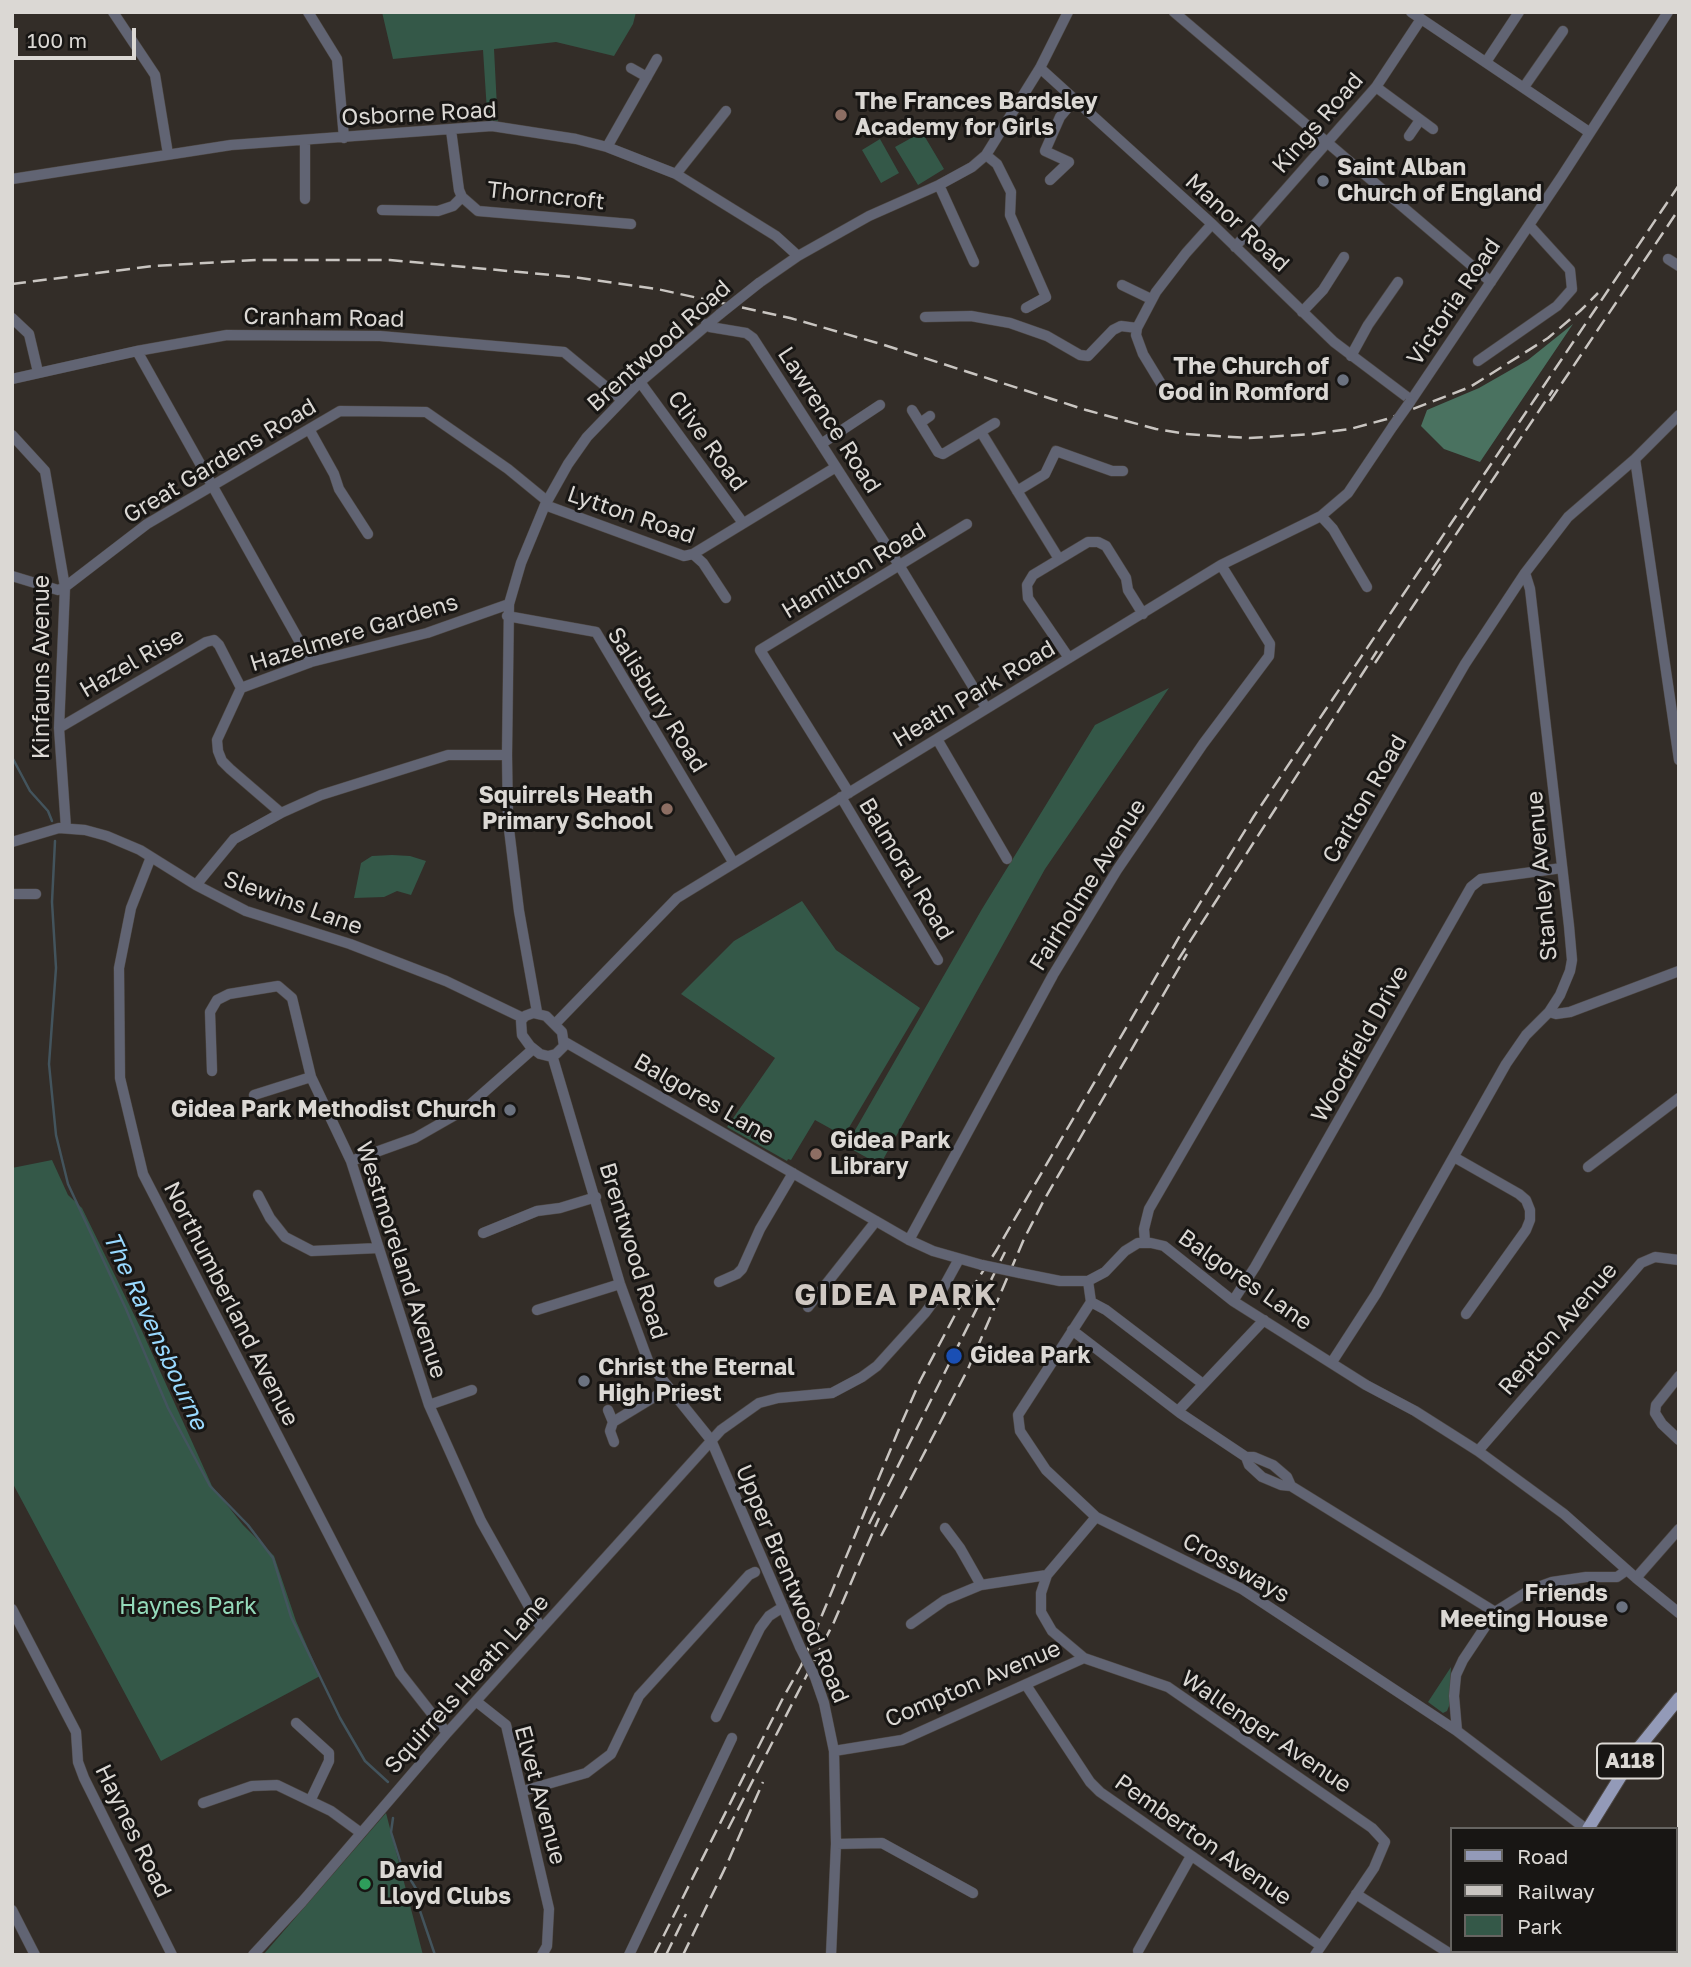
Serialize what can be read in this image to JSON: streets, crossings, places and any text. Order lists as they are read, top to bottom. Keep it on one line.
{"streets":{"main road":["A118"],"street":["Osborne Road","Kings Road","Thorncroft","Manor Road","Victoria Road","Cranham Road","Brentwood Road","Lawrence Road","Clive Road","Great Gardens Road","Lytton Road","Hamilton Road","Hazelmere Gardens","Hazel Rise","Kinfauns Avenue","Heath Park Road","Salisbury Road","Carlton Road","Balmoral Road","Stanley Avenue","Fairholme Avenue","Slewins Lane","Woodfield Drive","Balgores Lane","Westmoreland Avenue","Northumberland Avenue","Repton Avenue","Crossways","Upper Brentwood Road","Squirrels Heath Lane","Compton Avenue","Wallenger Avenue","Elvet Avenue","Haynes Road","Pemberton Avenue"]},"crossings":[["Osborne Road","Thorncroft"],["Osborne Road","Brentwood Road"],["Kings Road","Manor Road"],["Manor Road","Victoria Road"],["Manor Road","Brentwood Road"],["Manor Road","Heath Park Road"],["Victoria Road","Heath Park Road"],["Cranham Road","Brentwood Road"],["Brentwood Road","Lawrence Road"],["Brentwood Road","Clive Road"],["Brentwood Road","Great Gardens Road"],["Brentwood Road","Lytton Road"],["Brentwood Road","Hazelmere Gardens"],["Brentwood Road","Heath Park Road"],["Brentwood Road","Salisbury Road"],["Brentwood Road","Slewins Lane"],["Brentwood Road","Balgores Lane"],["Brentwood Road","Upper Brentwood Road"],["Brentwood Road","Squirrels Heath Lane"],["Lawrence Road","Hamilton Road"],["Lawrence Road","Heath Park Road"],["Great Gardens Road","Lytton Road"],["Great Gardens Road","Kinfauns Avenue"],["Hamilton Road","Balmoral Road"],["Hazelmere Gardens","Hazel Rise"],["Hazel Rise","Kinfauns Avenue"],["Kinfauns Avenue","Slewins Lane"],["Heath Park Road","Salisbury Road"],["Heath Park Road","Balmoral Road"],["Heath Park Road","Fairholme Avenue"],["Heath Park Road","Slewins Lane"],["Heath Park Road","Balgores Lane"],["Carlton Road","Stanley Avenue"],["Carlton Road","Balgores Lane"],["Stanley Avenue","Woodfield Drive"],["Stanley Avenue","Balgores Lane"],["Fairholme Avenue","Balgores Lane"],["Slewins Lane","Balgores Lane"],["Slewins Lane","Northumberland Avenue"],["Woodfield Drive","Balgores Lane"],["Balgores Lane","Repton Avenue"],["Balgores Lane","Squirrels Heath Lane"],["Westmoreland Avenue","Squirrels Heath Lane"],["Northumberland Avenue","Squirrels Heath Lane"],["Upper Brentwood Road","Squirrels Heath Lane"],["Upper Brentwood Road","Compton Avenue"],["Squirrels Heath Lane","Elvet Avenue"],["Compton Avenue","Wallenger Avenue"],["Compton Avenue","Pemberton Avenue"]],"districts":["GIDEA PARK"],"water":["The Ravensbourne"],"parks":["Haynes Park"],"places":["The Frances Bardsley Academy for Girls","Saint Alban Church of England","The Church of God in Romford","Squirrels Heath Primary School","Gidea Park Methodist Church","Gidea Park Library","Gidea Park","Christ the Eternal High Priest","Friends Meeting House","David Lloyd Clubs"],"legend":["Road","Railway","Park"],"scale_bar":"100 m"}
